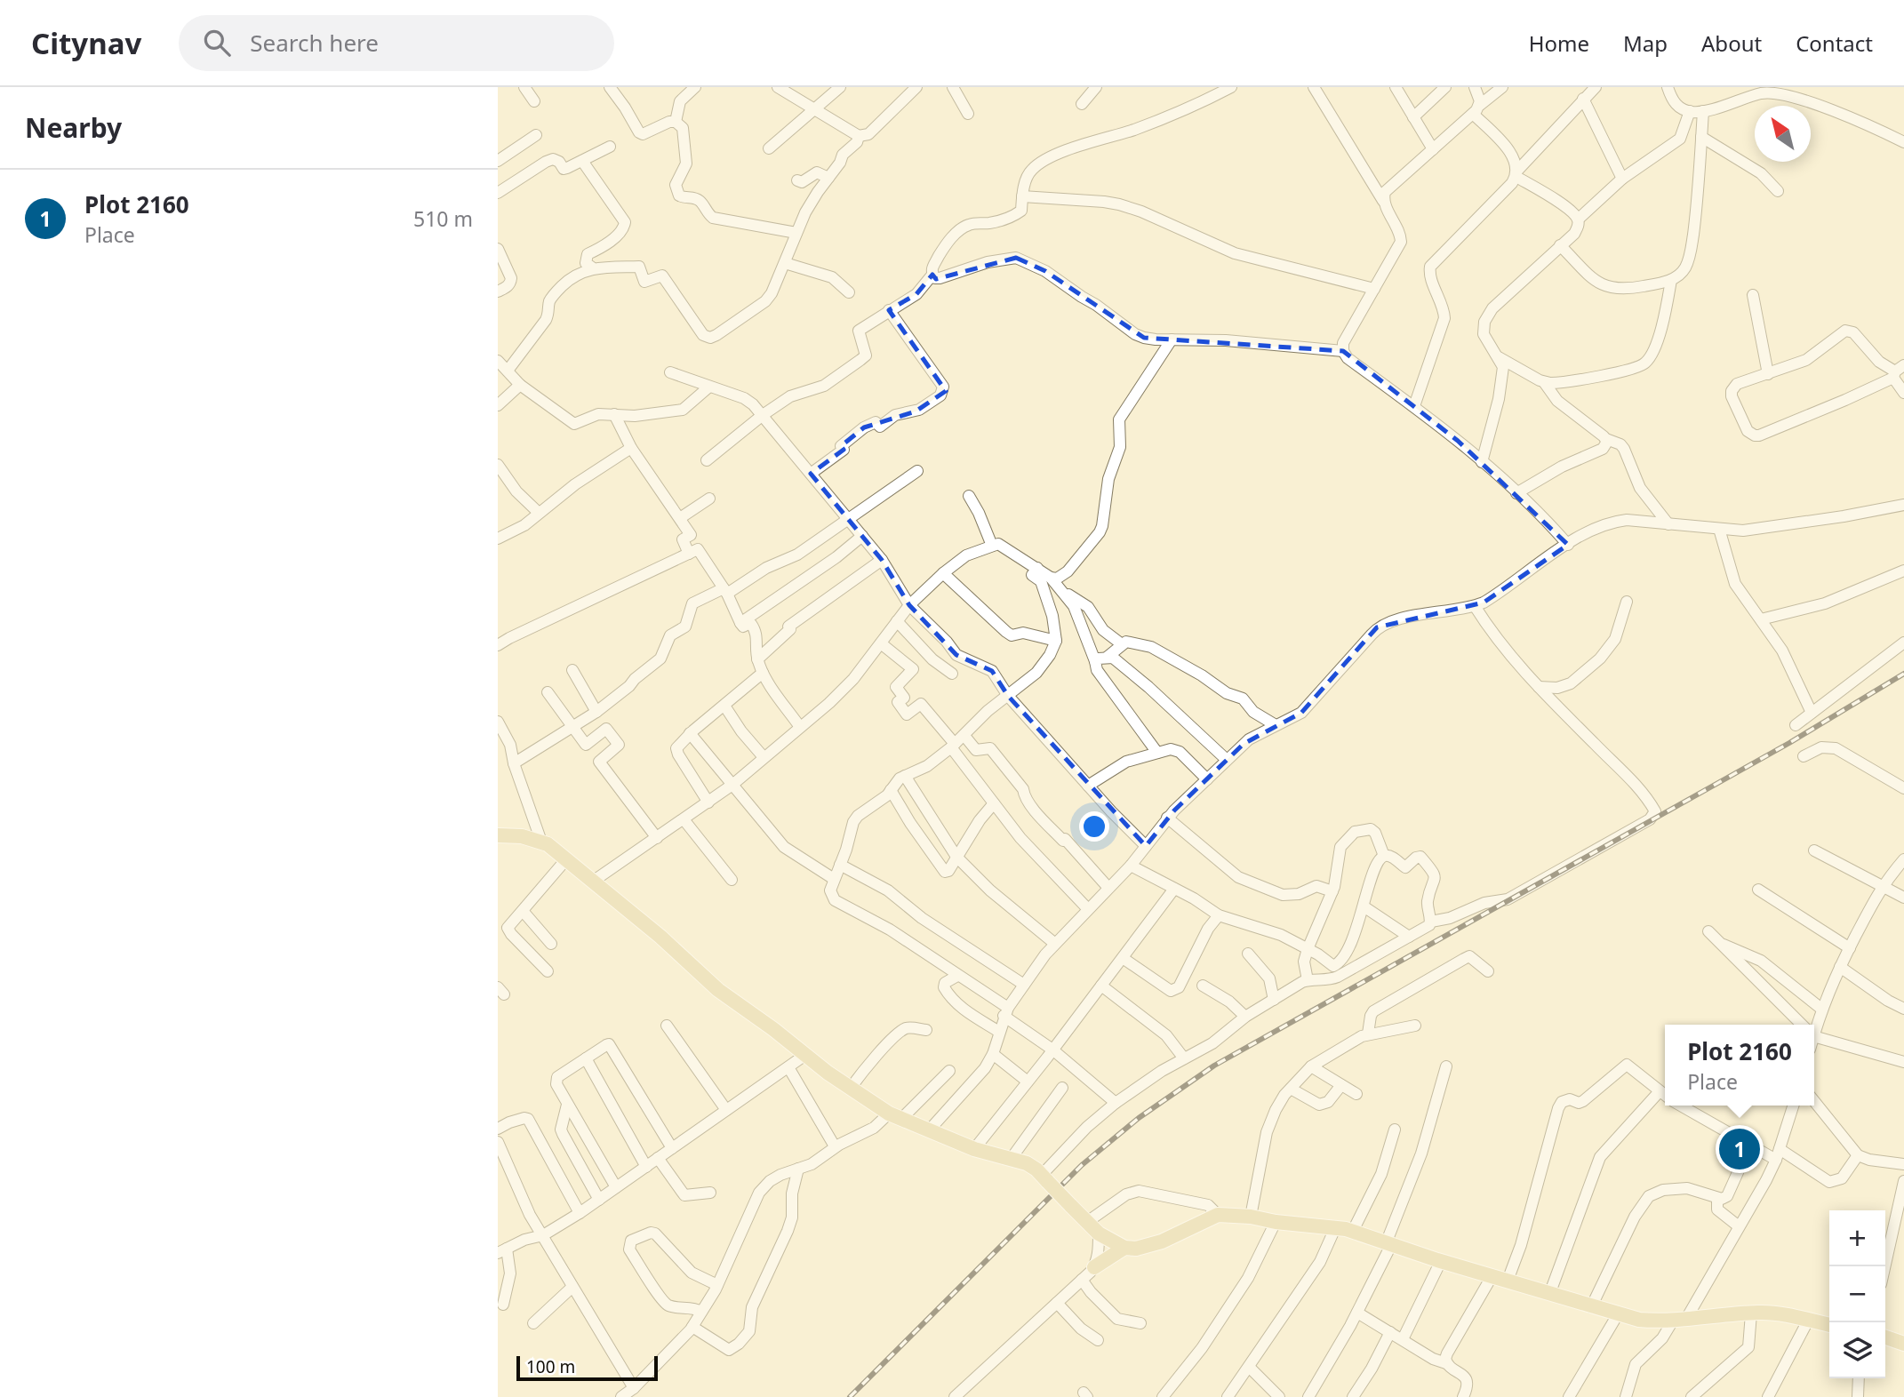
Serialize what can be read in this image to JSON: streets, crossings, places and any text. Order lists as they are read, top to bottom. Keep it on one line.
{"scale_bar":"100 m","north":"top left","page":{"header":"Citynav","search":"Search here","nav":["Home","Map","About","Contact"],"heading":"Nearby","list":[{"mark":"1","name":"Plot 2160","note":"Place","value":"510 m"}],"popup":["Plot 2160","Place"],"pins":"1","map_buttons":["+","−"],"scale":"100 m"}}
